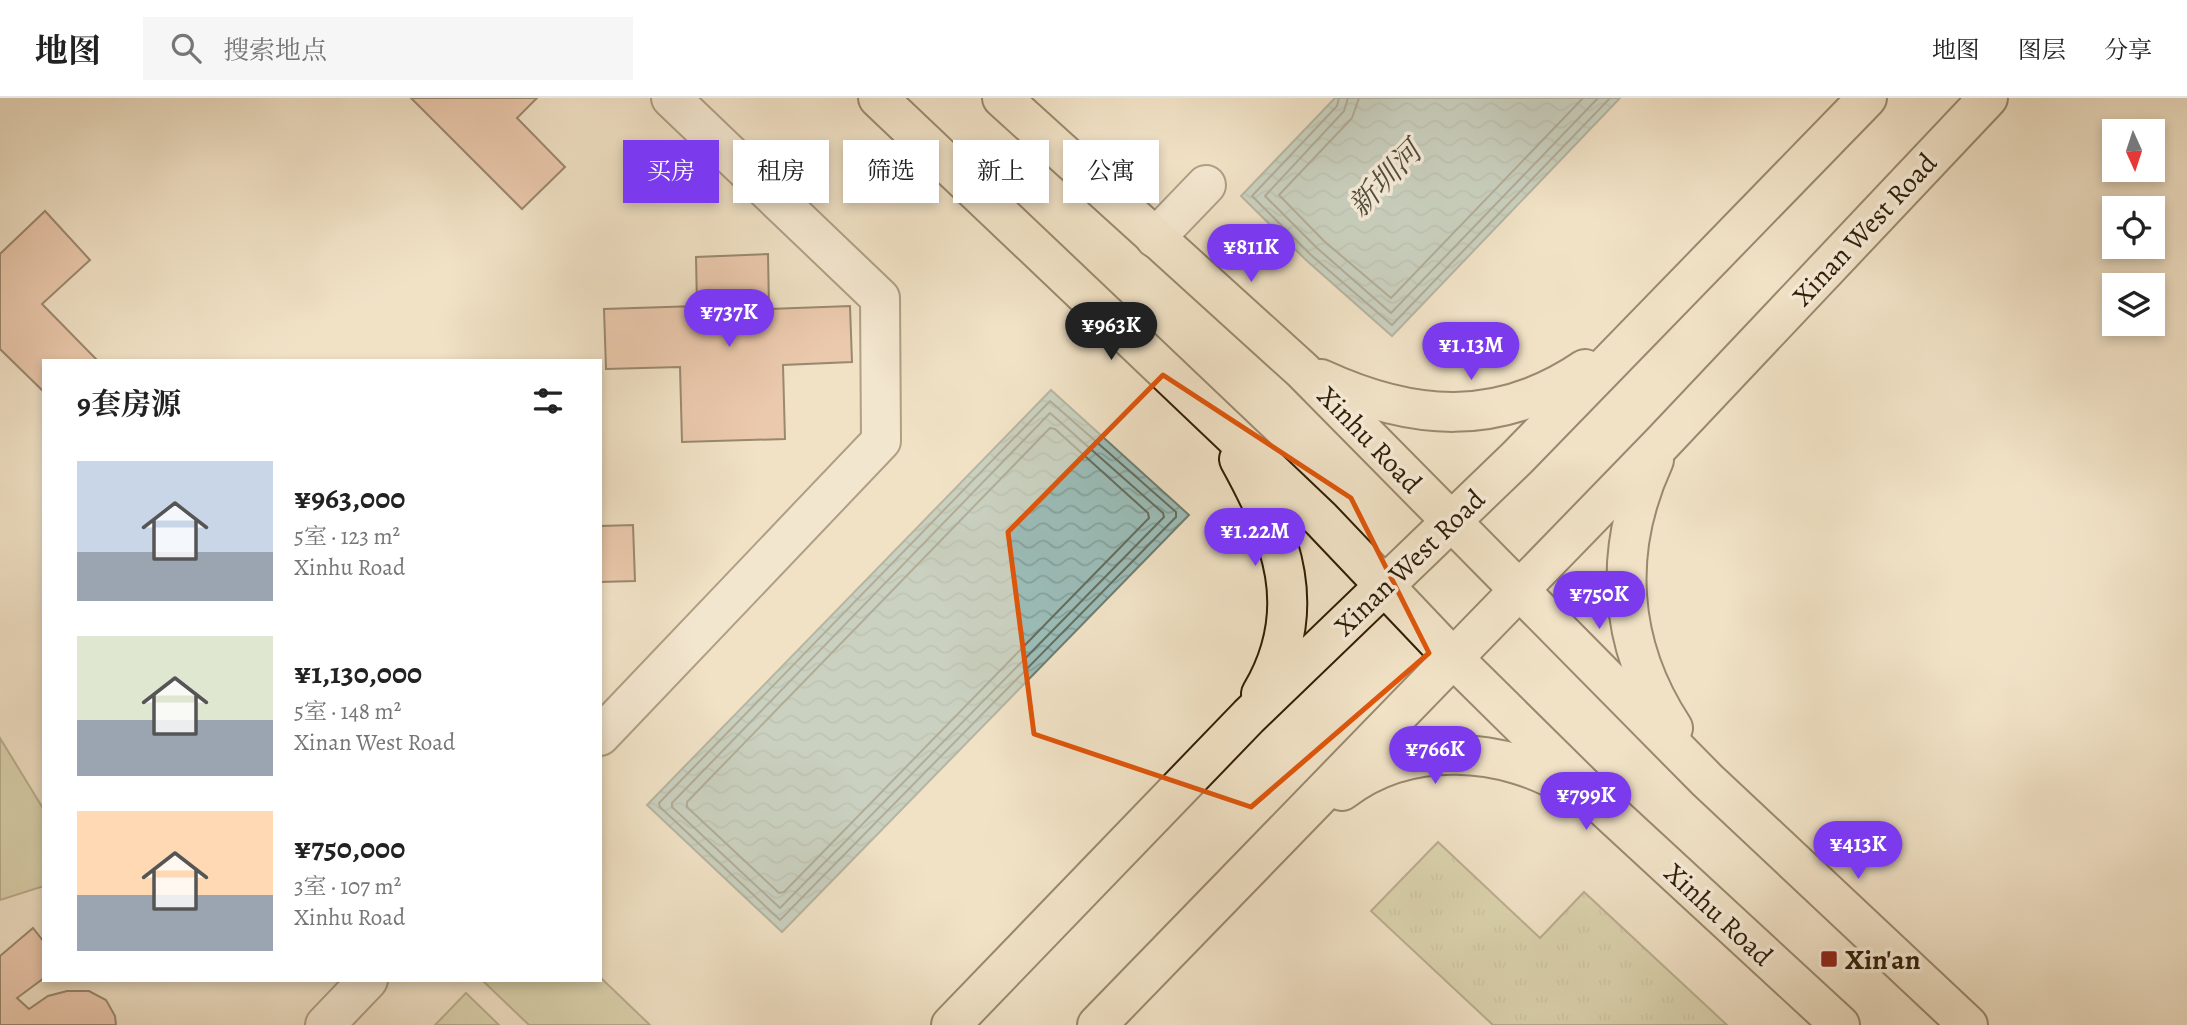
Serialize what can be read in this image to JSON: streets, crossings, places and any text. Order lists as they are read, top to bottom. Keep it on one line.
{"streets":{"main road":["Xinan West Road","Xinhu Road"]},"crossings":[["Xinan West Road","Xinhu Road"]],"water":["新圳河"],"places":{"transit":["Xin'an"]},"north":"bottom","page":{"header":"地图","search":"搜索地点","nav":["地图","图层","分享"],"chip":["买房","租房","筛选","新上","公寓"],"price":["¥811K","¥737K","¥963K","¥1.13M","¥1.22M","¥750K","¥766K","¥799K","¥413K"],"heading":"9套房源","list":[{"name":"¥963,000","note":"5室 · 123 m² · Xinhu Road"},{"name":"¥1,130,000","note":"5室 · 148 m² · Xinan West Road"},{"name":"¥750,000","note":"3室 · 107 m² · Xinhu Road"}]}}
